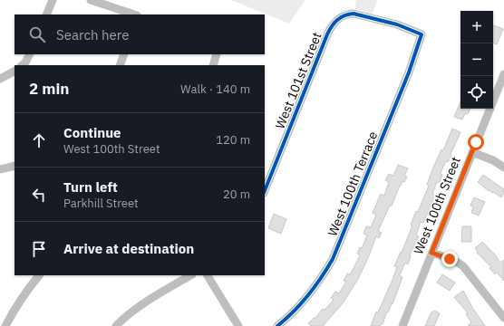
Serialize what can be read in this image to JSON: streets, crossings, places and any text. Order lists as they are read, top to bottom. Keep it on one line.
{"streets":{"street":["West 101st Street","West 100th Terrace","West 100th Street"]},"crossings":[["West 101st Street","West 100th Terrace"]],"page":{"map_buttons":["+","−"],"search":"Search here","heading":["2 min","Walk · 140 m"],"list":[["Continue","West 100th Street","120 m"],["Turn left","Parkhill Street","20 m"],"Arrive at destination"]}}
